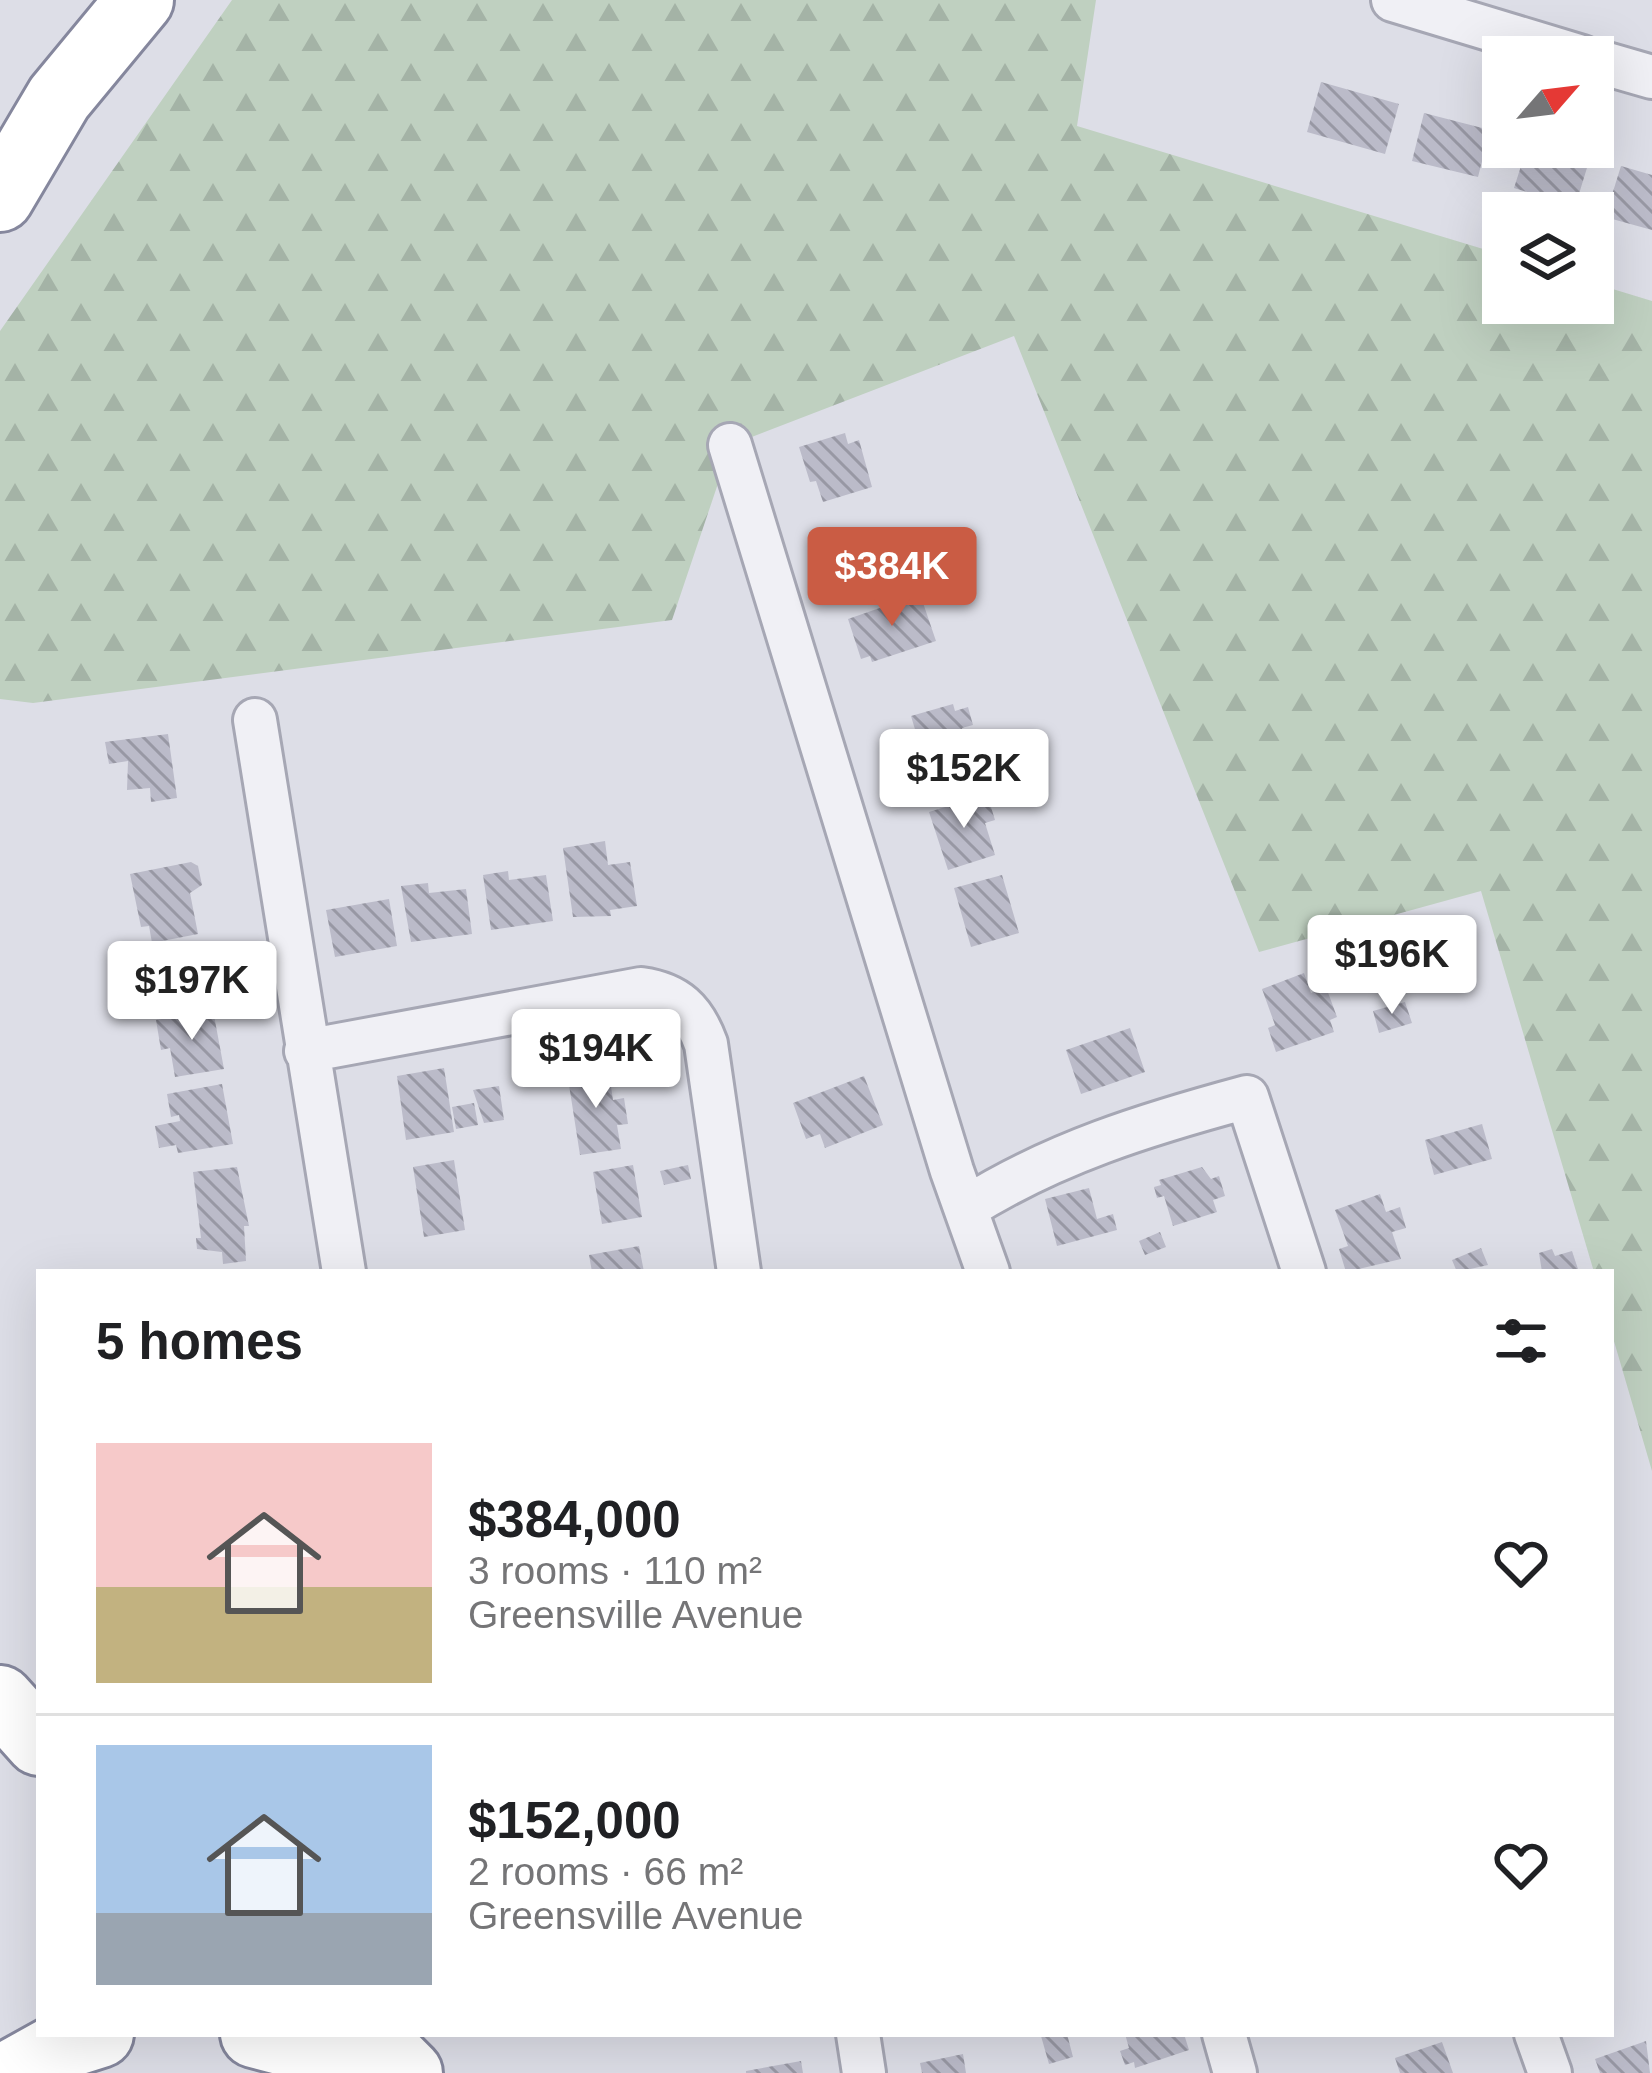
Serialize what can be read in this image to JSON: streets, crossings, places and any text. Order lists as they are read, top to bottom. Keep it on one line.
{"north":"top right","page":{"price":["$384K","$152K","$196K","$197K","$194K"],"heading":"5 homes","list":[{"name":"$384,000","note":"3 rooms · 110 m² · Greensville Avenue"},{"name":"$152,000","note":"2 rooms · 66 m² · Greensville Avenue"}]}}
